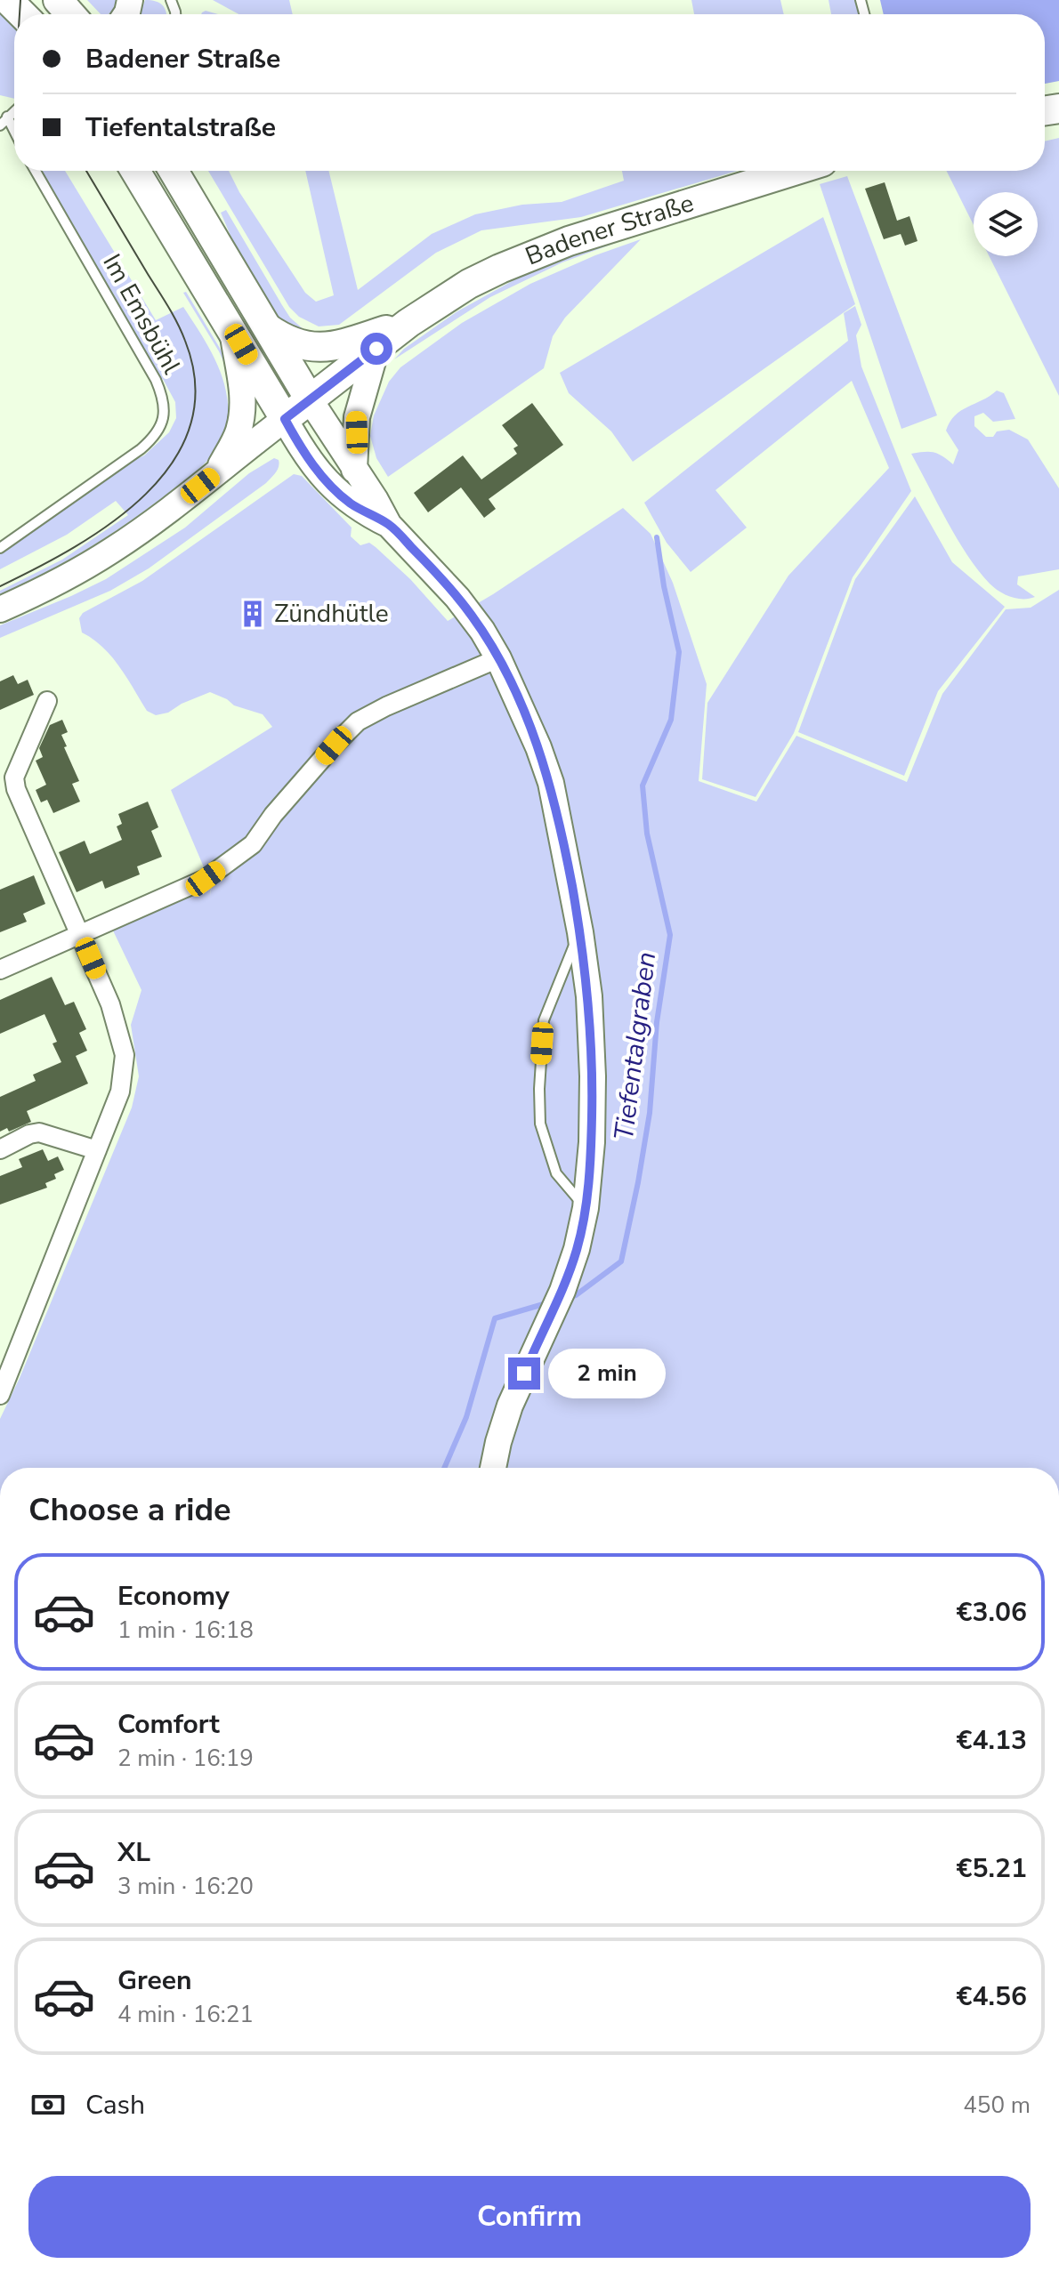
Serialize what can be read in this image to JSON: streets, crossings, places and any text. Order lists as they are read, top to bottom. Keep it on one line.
{"streets":{"main road":["Badener Straße"],"lane":["Im Emsbühl"]},"water":["Tiefentalgraben"],"places":{"building":["Zündhütle"]},"page":{"banner":["Badener Straße","Tiefentalstraße"],"bubble":"2 min","heading":"Choose a ride","list":[{"name":"Economy","note":"1 min · 16:18","value":"€3.06"},{"name":"Comfort","note":"2 min · 16:19","value":"€4.13"},{"name":"XL","note":"3 min · 16:20","value":"€5.21"},{"name":"Green","note":"4 min · 16:21","value":"€4.56"}],"pay":["Cash","450 m"],"buttons":"Confirm"}}
